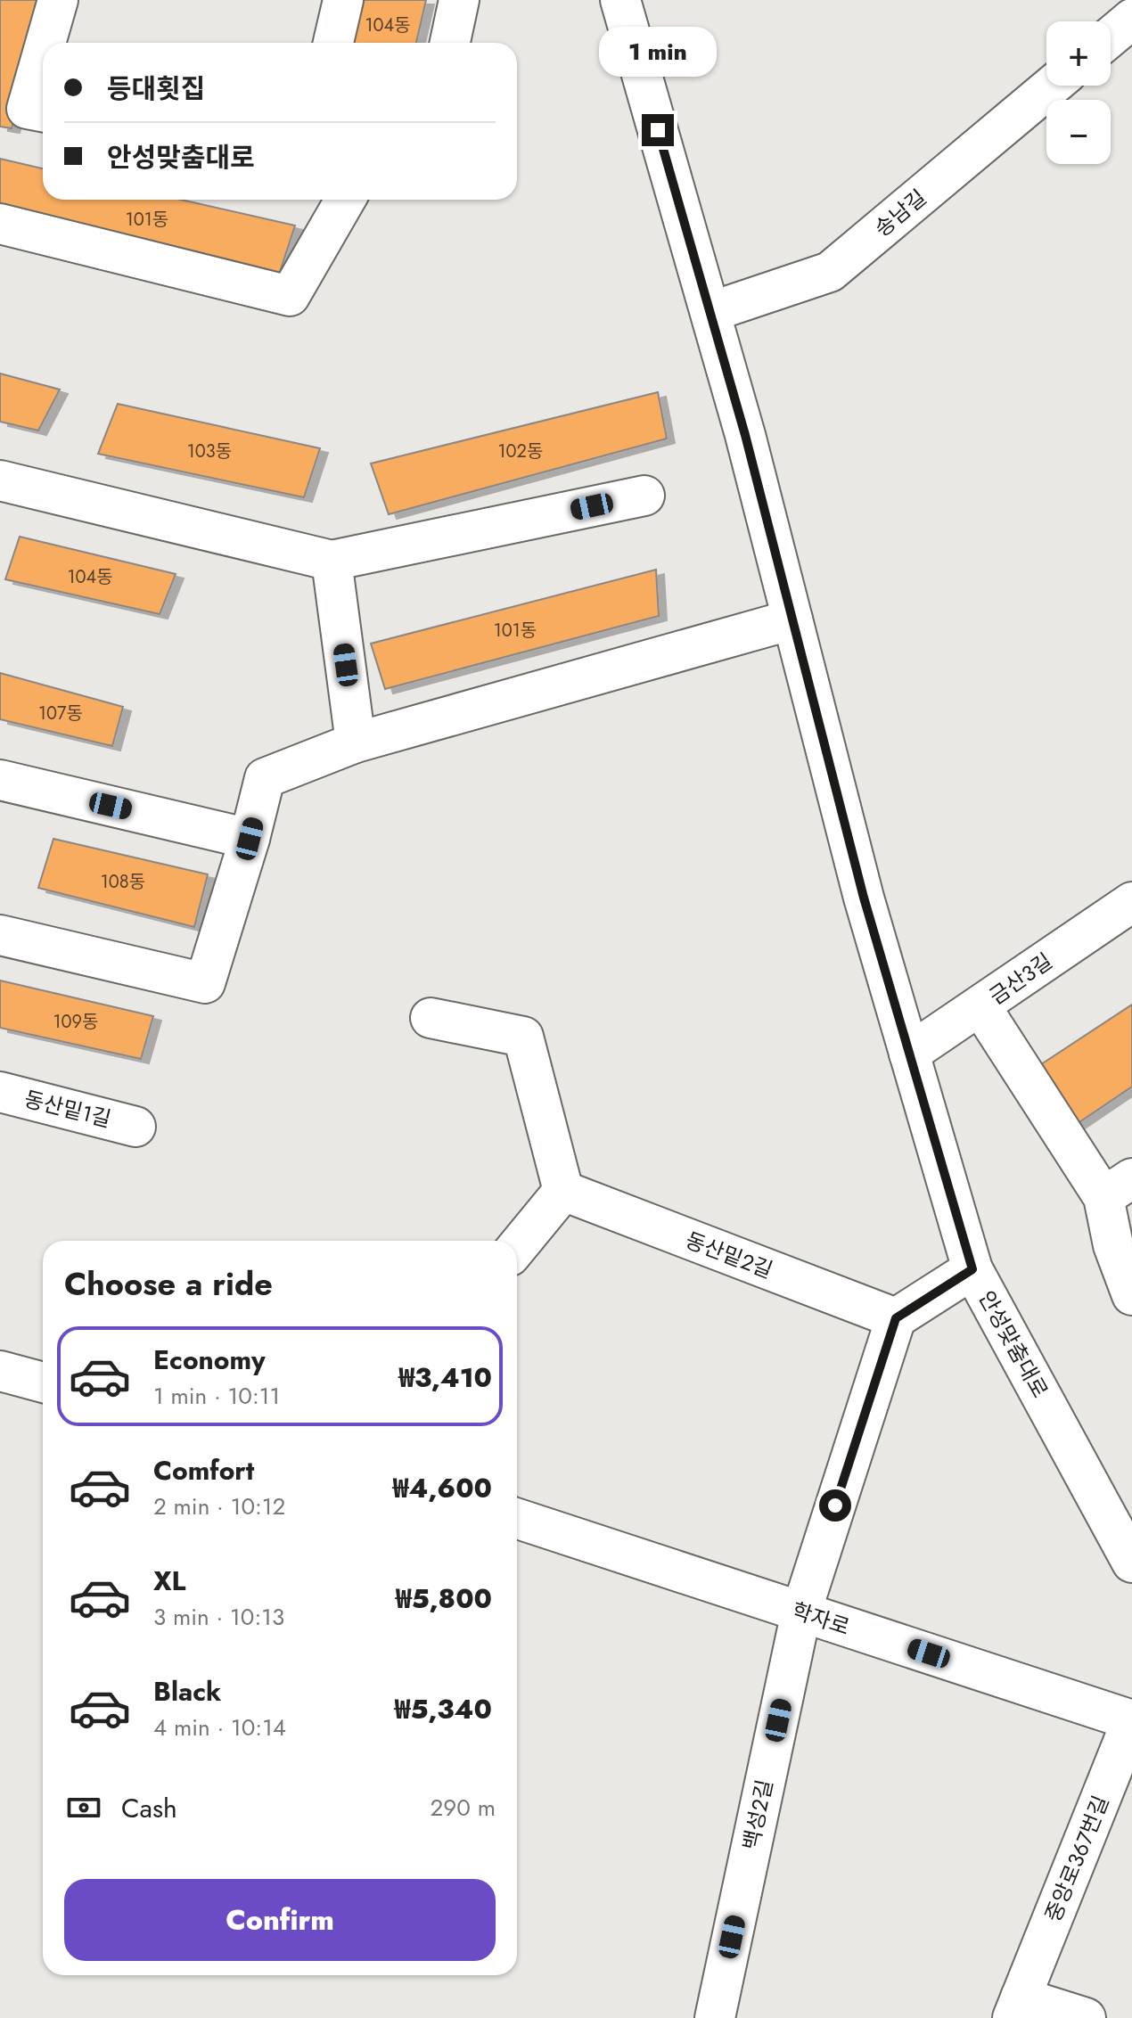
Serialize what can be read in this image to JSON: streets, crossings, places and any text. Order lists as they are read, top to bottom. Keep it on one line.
{"streets":{"street":["송남길","금산3길","동산밑1길","동산밑2길","안성맞춤대로","학자로","백성2길","중앙로367번길"]},"crossings":[["송남길","안성맞춤대로"],["금산3길","안성맞춤대로"],["학자로","백성2길"],["학자로","중앙로367번길"]],"house_numbers":["104동","101동","103동","102동","104동","101동","107동","108동","109동"],"page":{"map_buttons":["+","−"],"bubble":"1 min","banner":["등대횟집","안성맞춤대로"],"heading":"Choose a ride","list":[{"name":"Economy","note":"1 min · 10:11","value":"₩3,410"},{"name":"Comfort","note":"2 min · 10:12","value":"₩4,600"},{"name":"XL","note":"3 min · 10:13","value":"₩5,800"},{"name":"Black","note":"4 min · 10:14","value":"₩5,340"}],"pay":["Cash","290 m"],"buttons":"Confirm"}}
